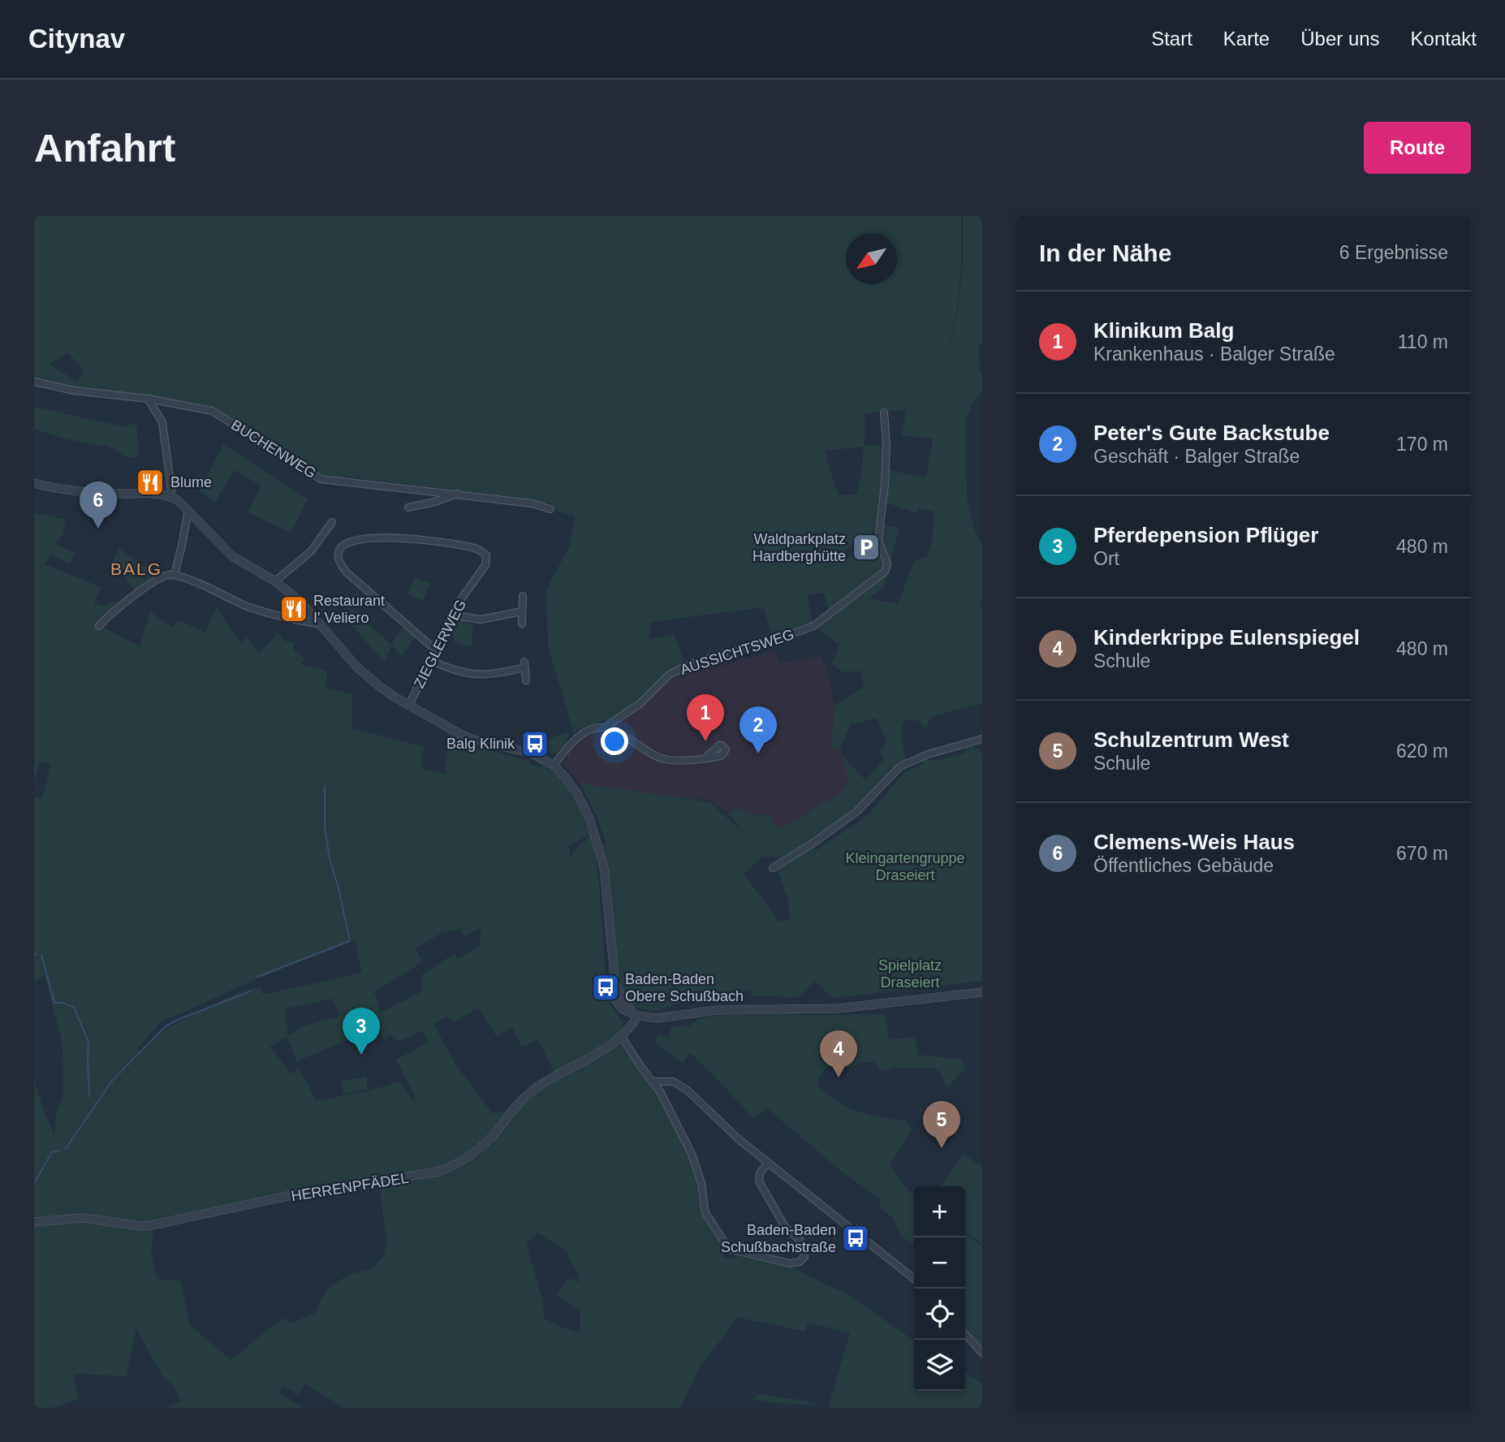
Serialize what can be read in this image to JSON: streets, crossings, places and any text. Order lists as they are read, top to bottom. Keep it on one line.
{"streets":{"street":["BUCHENWEG","ZIEGLERWEG","AUSSICHTSWEG","HERRENPFÄDEL"]},"districts":["BALG"],"parks":["Kleingartengruppe Draseiert","Spielplatz Draseiert"],"places":{"restaurant":["Blume","Restaurant I' Veliero"],"parking":["Waldparkplatz Hardberghütte"],"bus stop":["Balg Klinik","Baden-Baden Obere Schußbach","Baden-Baden Schußbachstraße"]},"north":"bottom left","page":{"header":"Citynav","nav":["Start","Karte","Über uns","Kontakt"],"buttons":"Route","title":"Anfahrt","heading":["In der Nähe","6 Ergebnisse"],"list":[{"mark":"1","name":"Klinikum Balg","note":"Krankenhaus · Balger Straße","value":"110 m"},{"mark":"2","name":"Peter's Gute Backstube","note":"Geschäft · Balger Straße","value":"170 m"},{"mark":"3","name":"Pferdepension Pflüger","note":"Ort","value":"480 m"},{"mark":"4","name":"Kinderkrippe Eulenspiegel","note":"Schule","value":"480 m"},{"mark":"5","name":"Schulzentrum West","note":"Schule","value":"620 m"},{"mark":"6","name":"Clemens-Weis Haus","note":"Öffentliches Gebäude","value":"670 m"}],"pins":["6","1","2","3","4","5"],"map_buttons":["+","−"]}}
